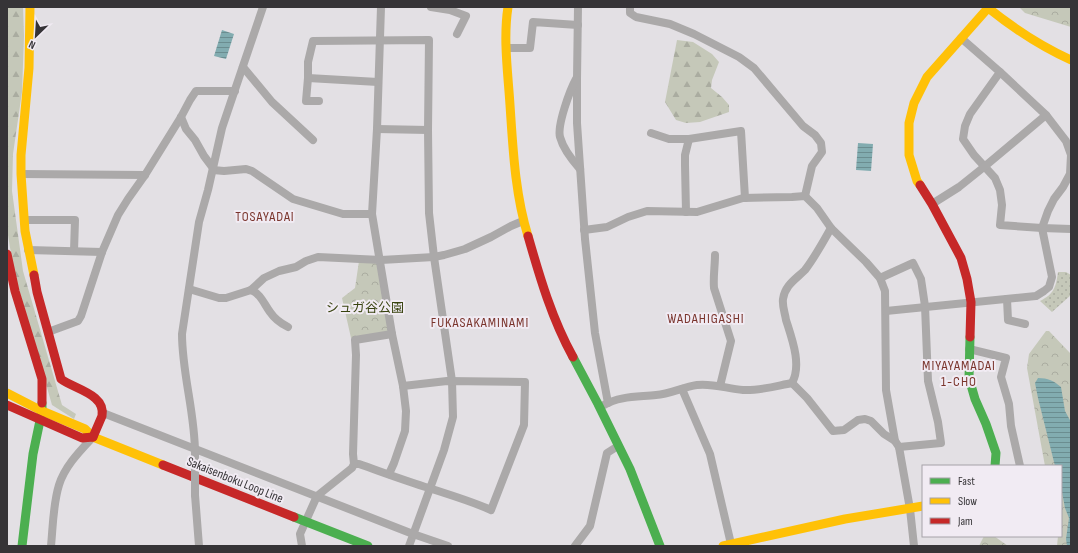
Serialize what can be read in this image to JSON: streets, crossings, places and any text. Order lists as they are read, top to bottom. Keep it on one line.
{"streets":{"street":["Sakaisenboku Loop Line"]},"districts":["TOSAYADAI","WADAHIGASHI","FUKASAKAMINAMI","MIYAYAMADAI 1-CHO"],"parks":["シュガ谷公園"],"legend":["Fast","Slow","Jam"],"north":"bottom left"}
